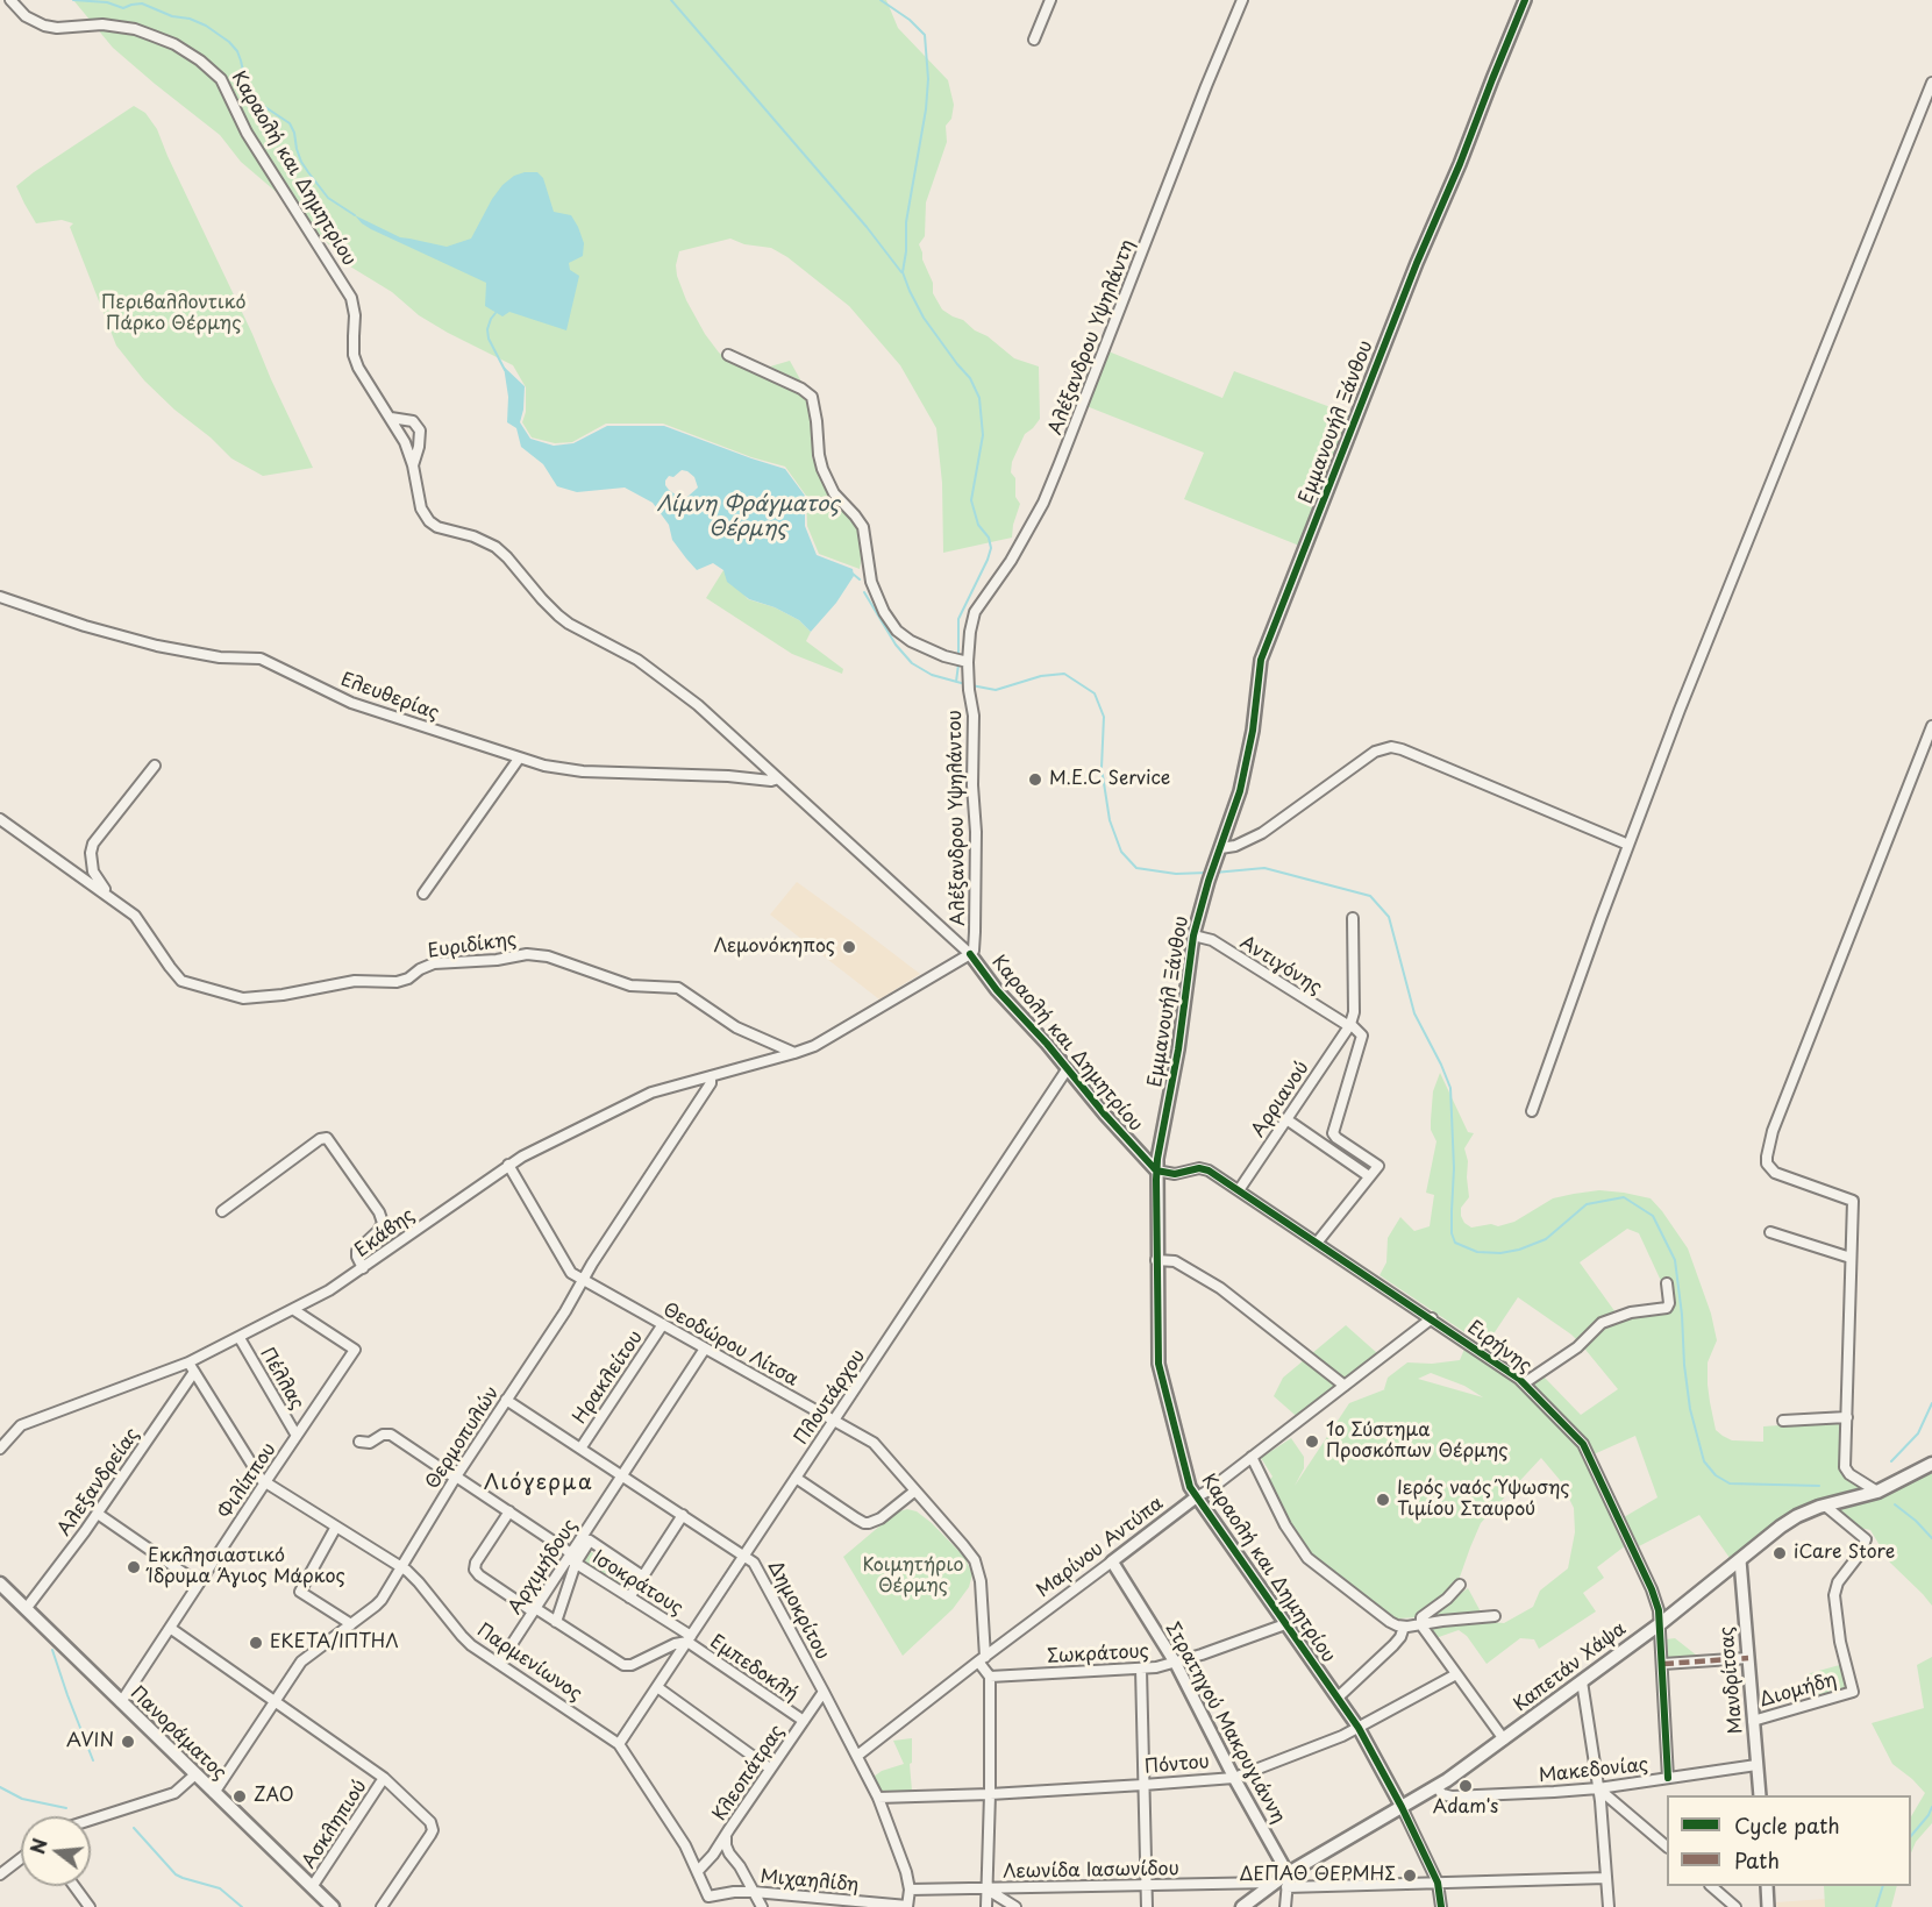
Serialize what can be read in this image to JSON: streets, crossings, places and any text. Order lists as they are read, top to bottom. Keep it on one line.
{"streets":{"main road":["Καπετάν Χάψα","Πανοράματος"],"street":["Καραολή και Δημητρίου","Αλέξανδρου Υψηλάντη","Εμμανουήλ Ξάνθου","Ελευθερίας","Αλέξανδρου Υψηλάντου","Ευριδίκης","Αντιγόνης","Αρριανού","Εκάβης","Θεοδώρου Λίτσα","Ειρήνης","Ηρακλείτου","Πέλλας","Πλουτάρχου","Θερμοπυλών","Φιλίππου","Αλεξανδρείας","Μαρίνου Αντύπα","Αρχιμήδους","Ισοκράτους","Δημοκρίτου","Σωκράτους","Παρμενίωνος","Εμπεδοκλή","Μανδρίτσας","Διομήδη","Στρατηγού Μακρυγιάννη","Πόντου","Μακεδονίας","Κλεοπάτρας","Ασκληπιού","Λεωνίδα Ιασωνίδου","Μιχαηλίδη"]},"crossings":[["Καραολή και Δημητρίου","Εμμανουήλ Ξάνθου"],["Καραολή και Δημητρίου","Ελευθερίας"],["Καραολή και Δημητρίου","Αλέξανδρου Υψηλάντου"],["Καραολή και Δημητρίου","Ειρήνης"],["Καραολή και Δημητρίου","Πλουτάρχου"],["Καραολή και Δημητρίου","Μαρίνου Αντύπα"],["Καραολή και Δημητρίου","Σωκράτους"],["Καραολή και Δημητρίου","Καπετάν Χάψα"],["Καραολή και Δημητρίου","Πόντου"],["Αλέξανδρου Υψηλάντη","Αλέξανδρου Υψηλάντου"],["Εμμανουήλ Ξάνθου","Αντιγόνης"],["Εμμανουήλ Ξάνθου","Ειρήνης"],["Ευριδίκης","Εκάβης"],["Αντιγόνης","Αρριανού"],["Αρριανού","Ειρήνης"],["Εκάβης","Θεοδώρου Λίτσα"],["Εκάβης","Πέλλας"],["Εκάβης","Θερμοπυλών"],["Εκάβης","Φιλίππου"],["Εκάβης","Αλεξανδρείας"],["Εκάβης","Παρμενίωνος"],["Θεοδώρου Λίτσα","Ηρακλείτου"],["Θεοδώρου Λίτσα","Πλουτάρχου"],["Θεοδώρου Λίτσα","Θερμοπυλών"],["Θεοδώρου Λίτσα","Μαρίνου Αντύπα"],["Θεοδώρου Λίτσα","Αρχιμήδους"],["Ειρήνης","Μαρίνου Αντύπα"],["Ειρήνης","Καπετάν Χάψα"],["Ειρήνης","Μακεδονίας"],["Ηρακλείτου","Δημοκρίτου"],["Πέλλας","Φιλίππου"],["Πλουτάρχου","Ισοκράτους"],["Πλουτάρχου","Δημοκρίτου"],["Πλουτάρχου","Παρμενίωνος"],["Πλουτάρχου","Εμπεδοκλή"],["Θερμοπυλών","Ισοκράτους"],["Θερμοπυλών","Δημοκρίτου"],["Θερμοπυλών","Παρμενίωνος"],["Θερμοπυλών","Πανοράματος"],["Φιλίππου","Παρμενίωνος"],["Φιλίππου","Πανοράματος"],["Αλεξανδρείας","Παρμενίωνος"],["Αλεξανδρείας","Πανοράματος"],["Μαρίνου Αντύπα","Δημοκρίτου"],["Μαρίνου Αντύπα","Στρατηγού Μακρυγιάννη"],["Αρχιμήδους","Ισοκράτους"],["Αρχιμήδους","Δημοκρίτου"],["Αρχιμήδους","Παρμενίωνος"],["Ισοκράτους","Εμπεδοκλή"],["Δημοκρίτου","Πόντου"],["Δημοκρίτου","Κλεοπάτρας"],["Δημοκρίτου","Λεωνίδα Ιασωνίδου"],["Δημοκρίτου","Μιχαηλίδη"],["Σωκράτους","Στρατηγού Μακρυγιάννη"],["Παρμενίωνος","Κλεοπάτρας"],["Παρμενίωνος","Μιχαηλίδη"],["Καπετάν Χάψα","Μανδρίτσας"],["Καπετάν Χάψα","Διομήδη"],["Καπετάν Χάψα","Στρατηγού Μακρυγιάννη"],["Καπετάν Χάψα","Μακεδονίας"],["Καπετάν Χάψα","Λεωνίδα Ιασωνίδου"],["Εμπεδοκλή","Κλεοπάτρας"],["Μανδρίτσας","Διομήδη"],["Μανδρίτσας","Μακεδονίας"],["Στρατηγού Μακρυγιάννη","Πόντου"],["Πανοράματος","Ασκληπιού"]],"districts":["Λιόγερμα"],"water":["Λίμνη Φράγματος Θέρμης"],"parks":["Περιβαλλοντικό Πάρκο Θέρμης","Κοιμητήριο Θέρμης"],"places":["M.E.C Service","Λεμονόκηπος","1ο Σύστημα Προσκόπων Θέρμης","Ιερός ναός Ύψωσης Τιμίου Σταυρού","iCare Store","Εκκλησιαστικό Ίδρυμα Άγιος Μάρκος","ΕΚΕΤΑ/ΙΠΤΗΛ","AVIN","Adam's","ZAO","ΔΕΠΑΘ ΘΕΡΜΗΣ"],"legend":["Cycle path","Path"],"north":"left"}
